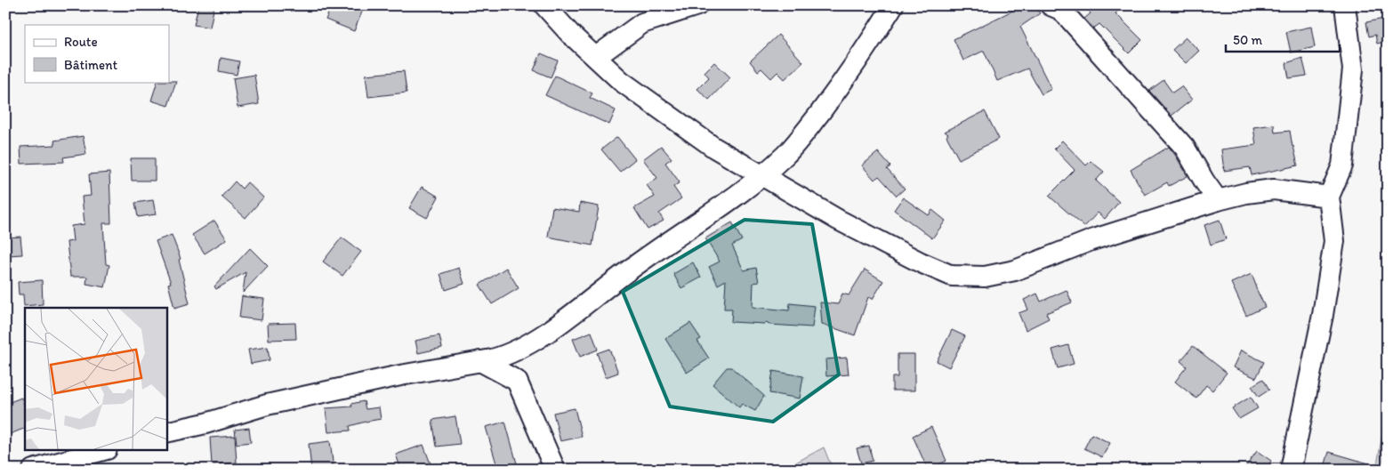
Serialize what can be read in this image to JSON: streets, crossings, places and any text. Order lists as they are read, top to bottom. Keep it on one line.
{"legend":["Route","Bâtiment"],"scale_bar":"50 m"}
